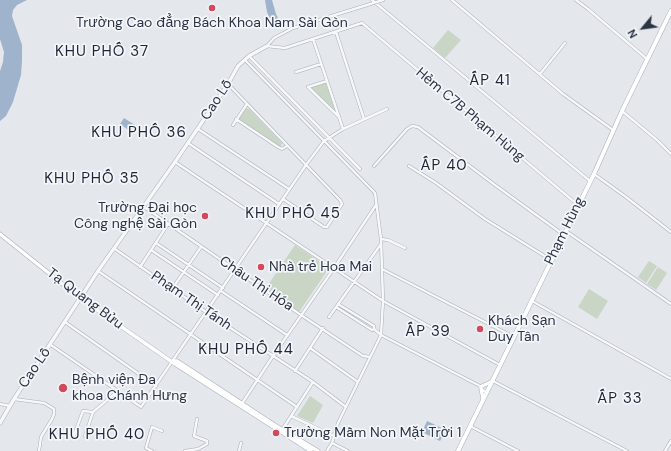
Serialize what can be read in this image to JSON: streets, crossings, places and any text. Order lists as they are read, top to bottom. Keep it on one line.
{"streets":{"main road":["Phạm Hùng","Tạ Quang Bửu"],"street":["Cao Lỗ","Hẻm C7B Phạm Hùng","Châu Thị Hóa","Phạm Thị Tánh"]},"crossings":[["Cao Lỗ","Châu Thị Hóa"],["Cao Lỗ","Tạ Quang Bửu"],["Cao Lỗ","Phạm Thị Tánh"],["Hẻm C7B Phạm Hùng","Phạm Hùng"]],"districts":["KHU PHỐ 37","ẤP 41","KHU PHỐ 36","ẤP 40","KHU PHỐ 35","KHU PHỐ 45","ẤP 39","KHU PHỐ 44","ẤP 33","KHU PHỐ 40"],"places":["Trường Cao đẳng Bách Khoa Nam Sài Gòn","Trường Đại học Công nghệ Sài Gòn","Nhà trẻ Hoa Mai","Khách Sạn Duy Tân","Bệnh viện Đa khoa Chánh Hưng","Trường Mầm Non Mặt Trời 1"],"north":"bottom left"}
